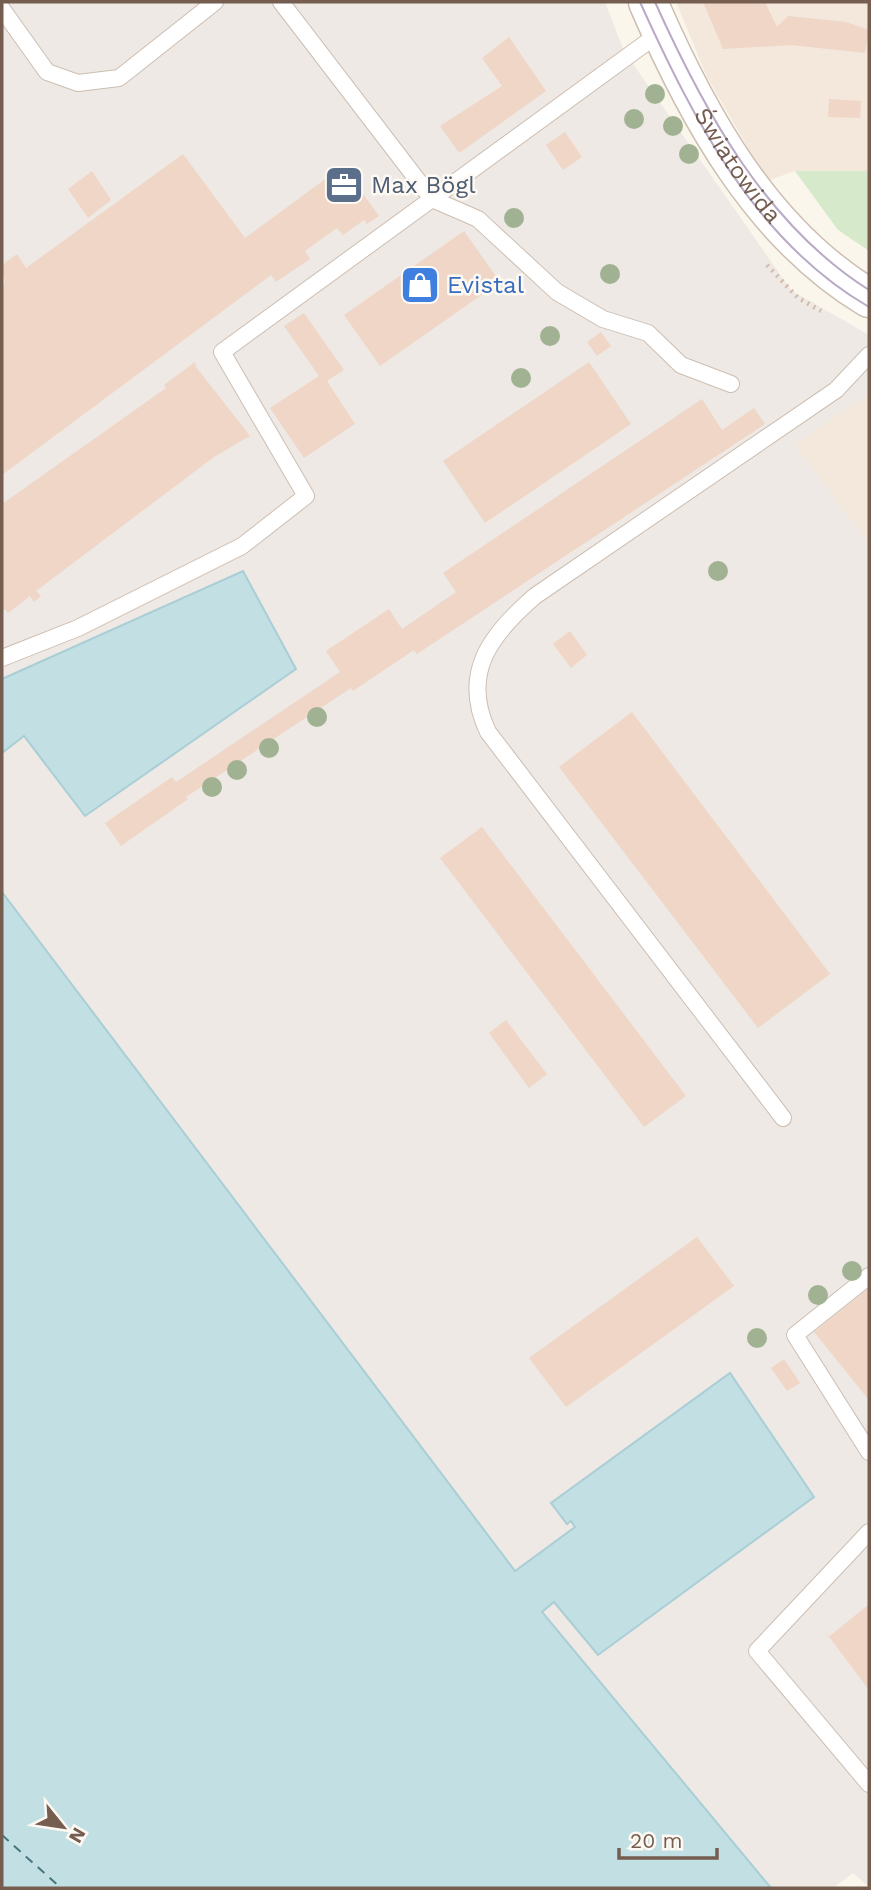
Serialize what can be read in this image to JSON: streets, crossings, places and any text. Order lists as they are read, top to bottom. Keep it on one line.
{"streets":{"street":["Światowida"]},"places":{"office":["Max Bögl"],"shop":["Evistal"]},"scale_bar":"20 m","north":"bottom right"}
